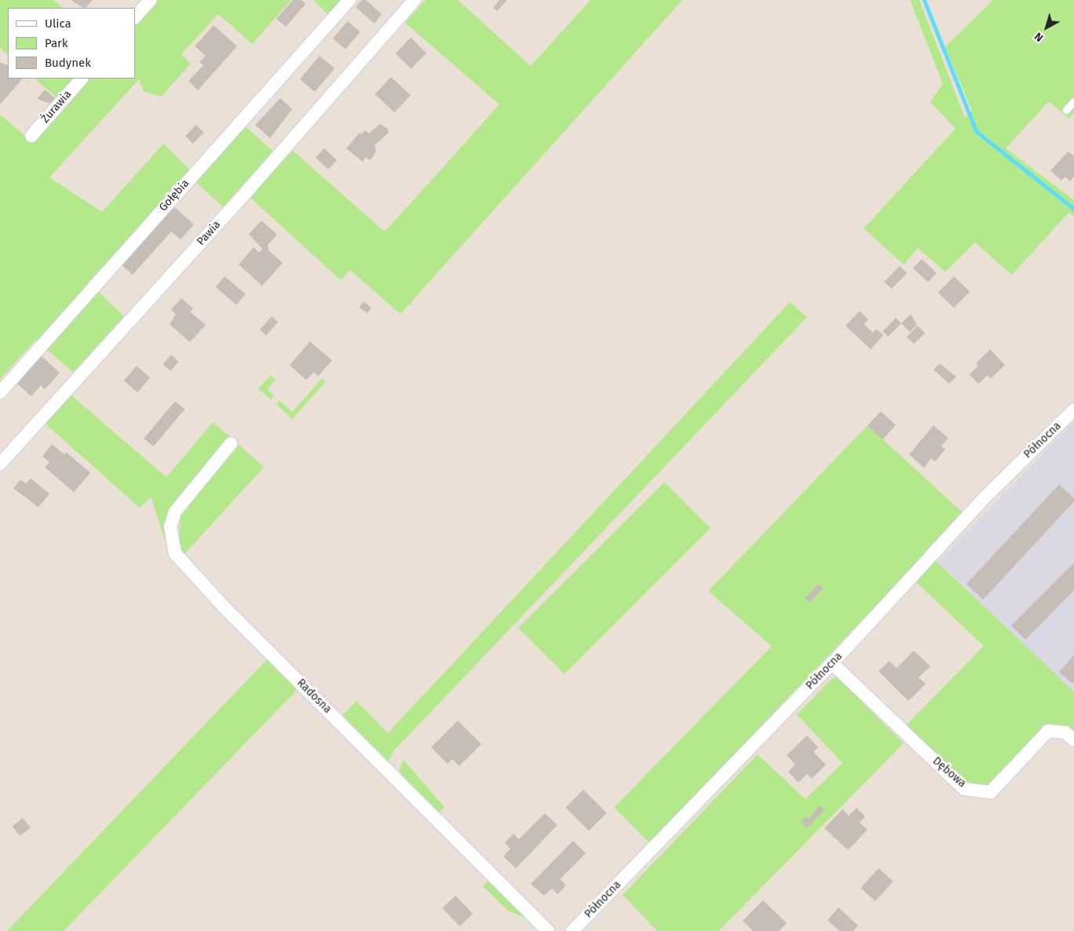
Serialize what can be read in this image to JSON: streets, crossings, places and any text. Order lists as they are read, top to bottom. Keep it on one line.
{"streets":{"street":["Żurawia","Gołębia","Pawia","Północna","Radosna","Dębowa"]},"crossings":[["Północna","Dębowa"]],"legend":["Ulica","Park","Budynek"],"north":"bottom left"}
